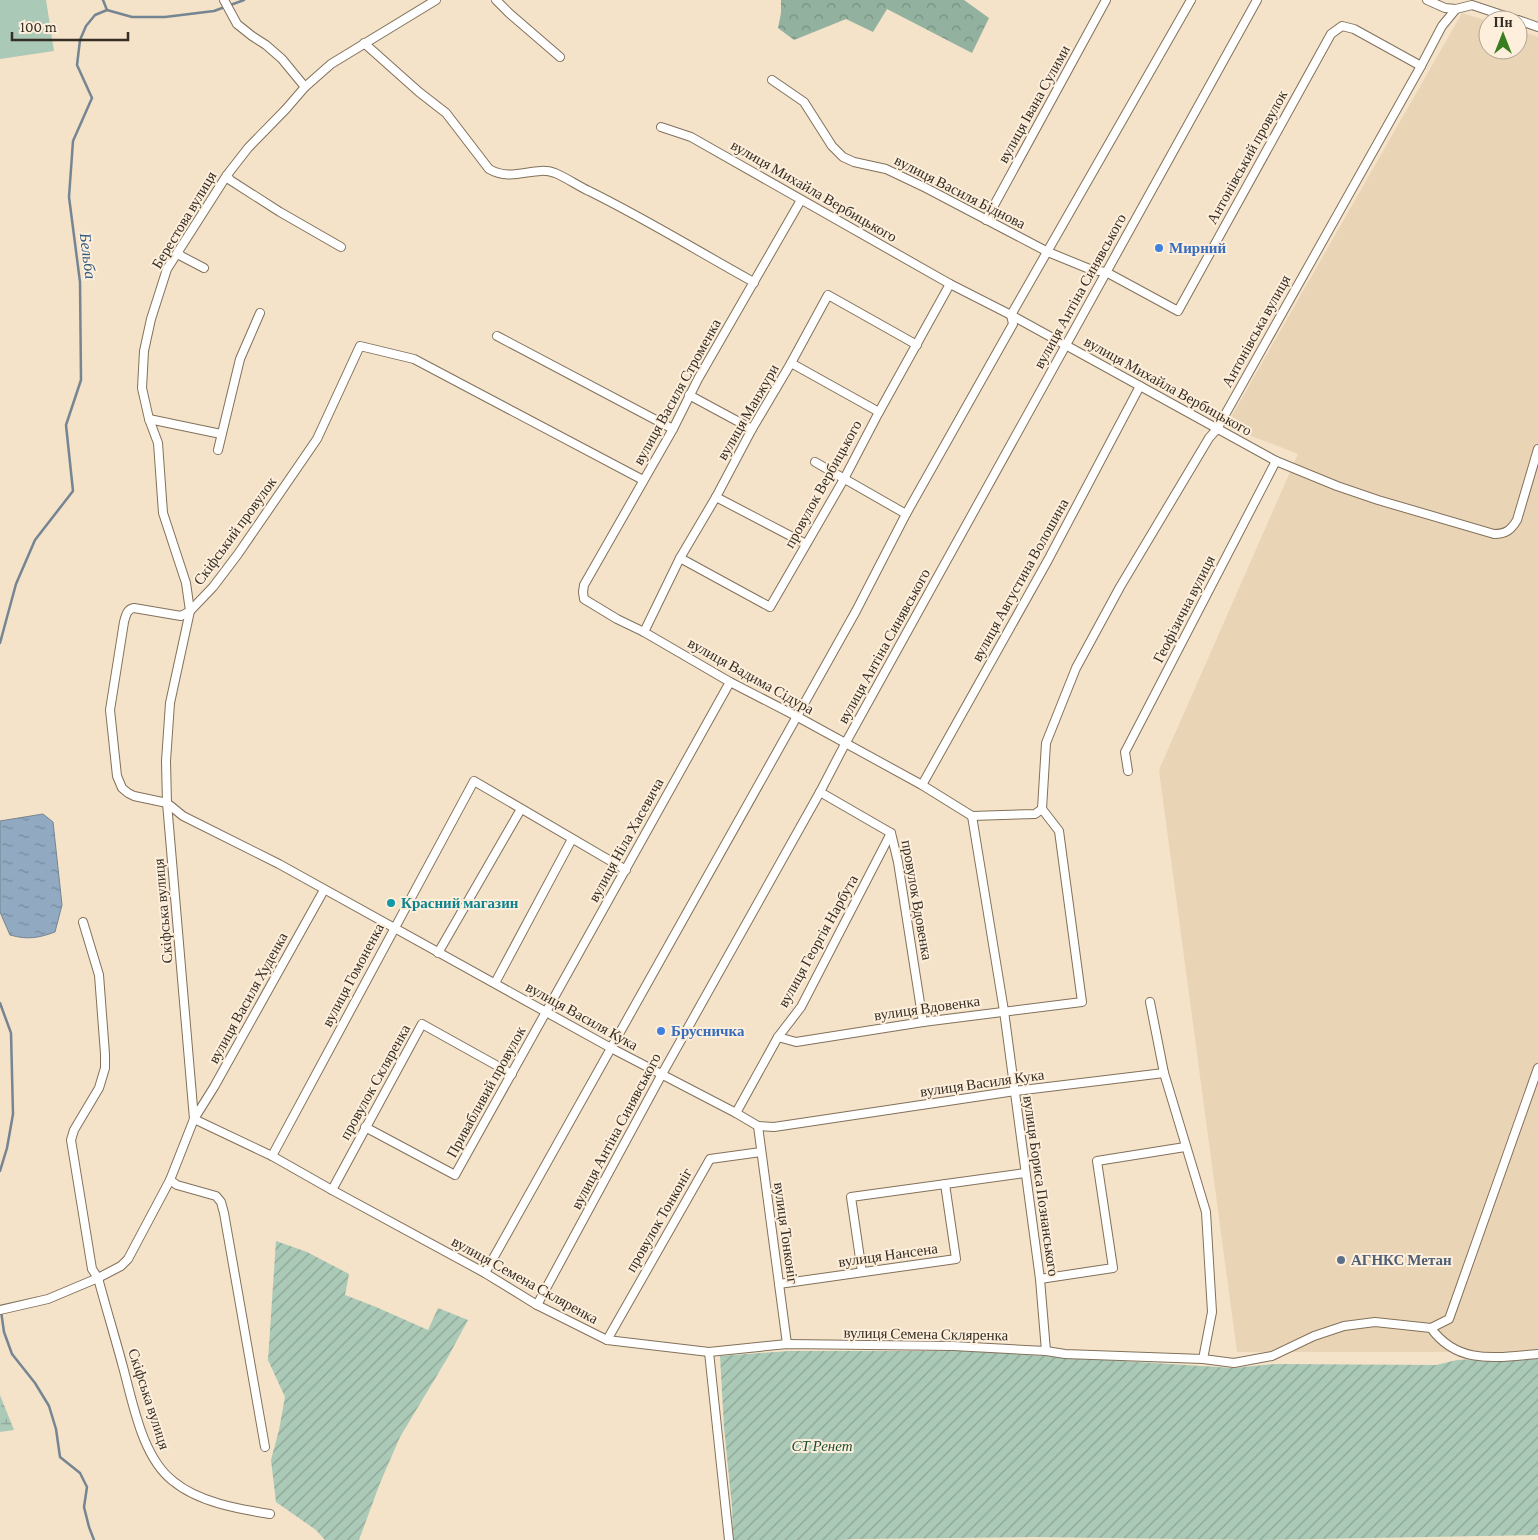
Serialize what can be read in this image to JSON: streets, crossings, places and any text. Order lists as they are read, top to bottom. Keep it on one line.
{"streets":{"street":["вулиця Івана Сулими","Антонівський провулок","вулиця Михайла Вербицького","вулиця Василя Біднова","Берестова вулиця","вулиця Антіна Синявського","Антонівська вулиця","вулиця Василя Строменка","вулиця Манжури","провулок Вербицького","Скіфський провулок","вулиця Августина Волошина","Геофізична вулиця","вулиця Вадима Сідура","вулиця Ніла Хасевича","провулок Вдовенка","Скіфська вулиця","вулиця Георгія Нарбута","вулиця Гомоненка","вулиця Василя Худенка","вулиця Вдовенка","вулиця Василя Кука","провулок Скляренка","Привабливий провулок","вулиця Бориса Познанського","провулок Тонконіг","вулиця Тонконіг","вулиця Нансена","вулиця Семена Скляренка"]},"crossings":[["вулиця Івана Сулими","вулиця Василя Біднова"],["Антонівський провулок","вулиця Василя Біднова"],["Антонівський провулок","вулиця Антіна Синявського"],["Антонівський провулок","Антонівська вулиця"],["вулиця Михайла Вербицького","вулиця Антіна Синявського"],["вулиця Михайла Вербицького","Антонівська вулиця"],["вулиця Михайла Вербицького","вулиця Василя Строменка"],["вулиця Михайла Вербицького","провулок Вербицького"],["вулиця Михайла Вербицького","вулиця Августина Волошина"],["вулиця Михайла Вербицького","Геофізична вулиця"],["вулиця Василя Біднова","вулиця Антіна Синявського"],["Берестова вулиця","Скіфський провулок"],["вулиця Антіна Синявського","вулиця Вадима Сідура"],["вулиця Антіна Синявського","провулок Вдовенка"],["вулиця Антіна Синявського","вулиця Василя Кука"],["вулиця Антіна Синявського","вулиця Семена Скляренка"],["Антонівська вулиця","вулиця Вдовенка"],["вулиця Василя Строменка","Скіфський провулок"],["вулиця Василя Строменка","вулиця Вадима Сідура"],["вулиця Манжури","провулок Вербицького"],["вулиця Манжури","вулиця Вадима Сідура"],["вулиця Августина Волошина","вулиця Вадима Сідура"],["вулиця Вадима Сідура","вулиця Ніла Хасевича"],["вулиця Вадима Сідура","вулиця Бориса Познанського"],["вулиця Ніла Хасевича","вулиця Василя Кука"],["вулиця Ніла Хасевича","Привабливий провулок"],["провулок Вдовенка","вулиця Георгія Нарбута"],["провулок Вдовенка","вулиця Вдовенка"],["Скіфська вулиця","вулиця Василя Худенка"],["Скіфська вулиця","вулиця Василя Кука"],["Скіфська вулиця","вулиця Семена Скляренка"],["вулиця Георгія Нарбута","вулиця Вдовенка"],["вулиця Георгія Нарбута","вулиця Василя Кука"],["вулиця Гомоненка","вулиця Василя Кука"],["вулиця Гомоненка","вулиця Семена Скляренка"],["вулиця Василя Худенка","вулиця Василя Кука"],["вулиця Василя Худенка","вулиця Семена Скляренка"],["вулиця Вдовенка","вулиця Бориса Познанського"],["вулиця Василя Кука","Привабливий провулок"],["вулиця Василя Кука","вулиця Бориса Познанського"],["вулиця Василя Кука","вулиця Тонконіг"],["провулок Скляренка","Привабливий провулок"],["провулок Скляренка","вулиця Семена Скляренка"],["вулиця Бориса Познанського","вулиця Семена Скляренка"],["провулок Тонконіг","вулиця Тонконіг"],["провулок Тонконіг","вулиця Семена Скляренка"],["вулиця Тонконіг","вулиця Нансена"],["вулиця Тонконіг","вулиця Семена Скляренка"]],"water":["Бельба"],"parks":["СТ Ренет"],"places":["Мирний","Красний магазин","Брусничка","АГНКС Метан"],"scale_bar":"100 m","north":"top"}
